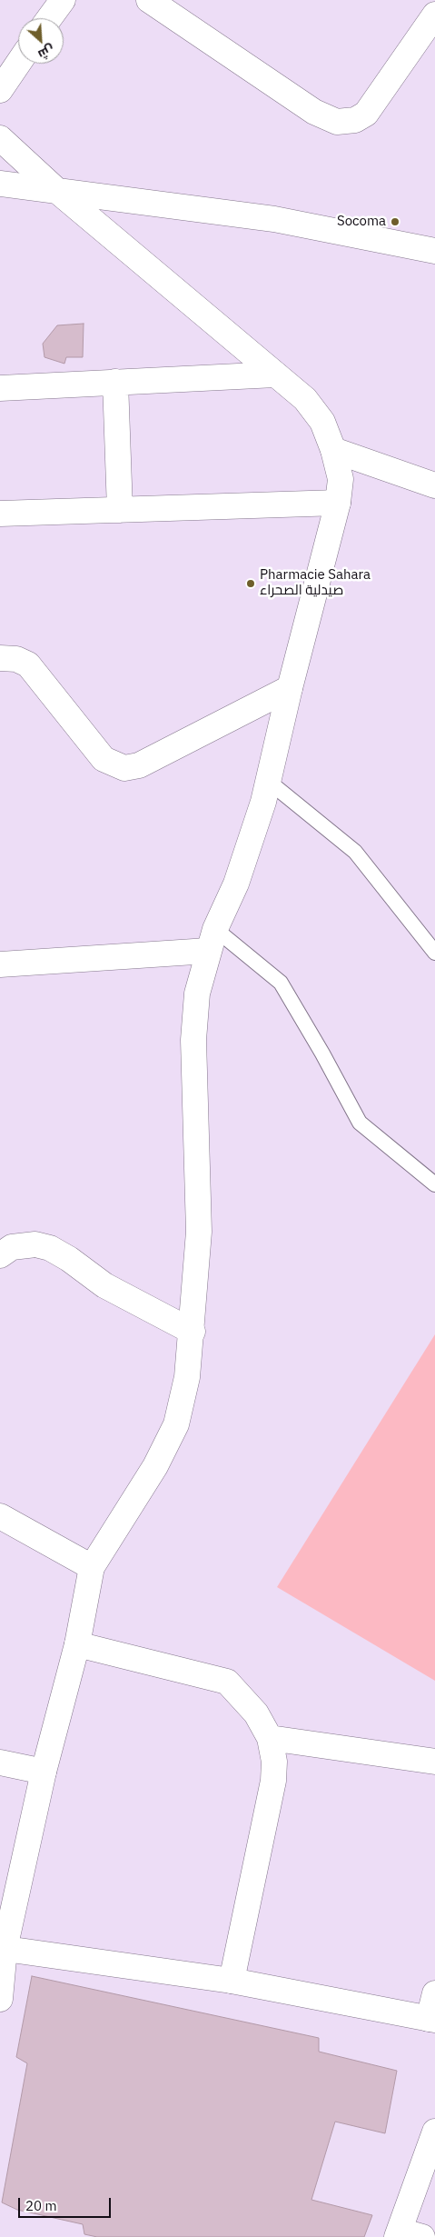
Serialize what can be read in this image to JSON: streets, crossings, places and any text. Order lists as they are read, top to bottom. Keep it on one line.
{"places":["Socoma","Pharmacie Sahara صيدلية الصحراء"],"scale_bar":"20 m","north":"bottom right"}
